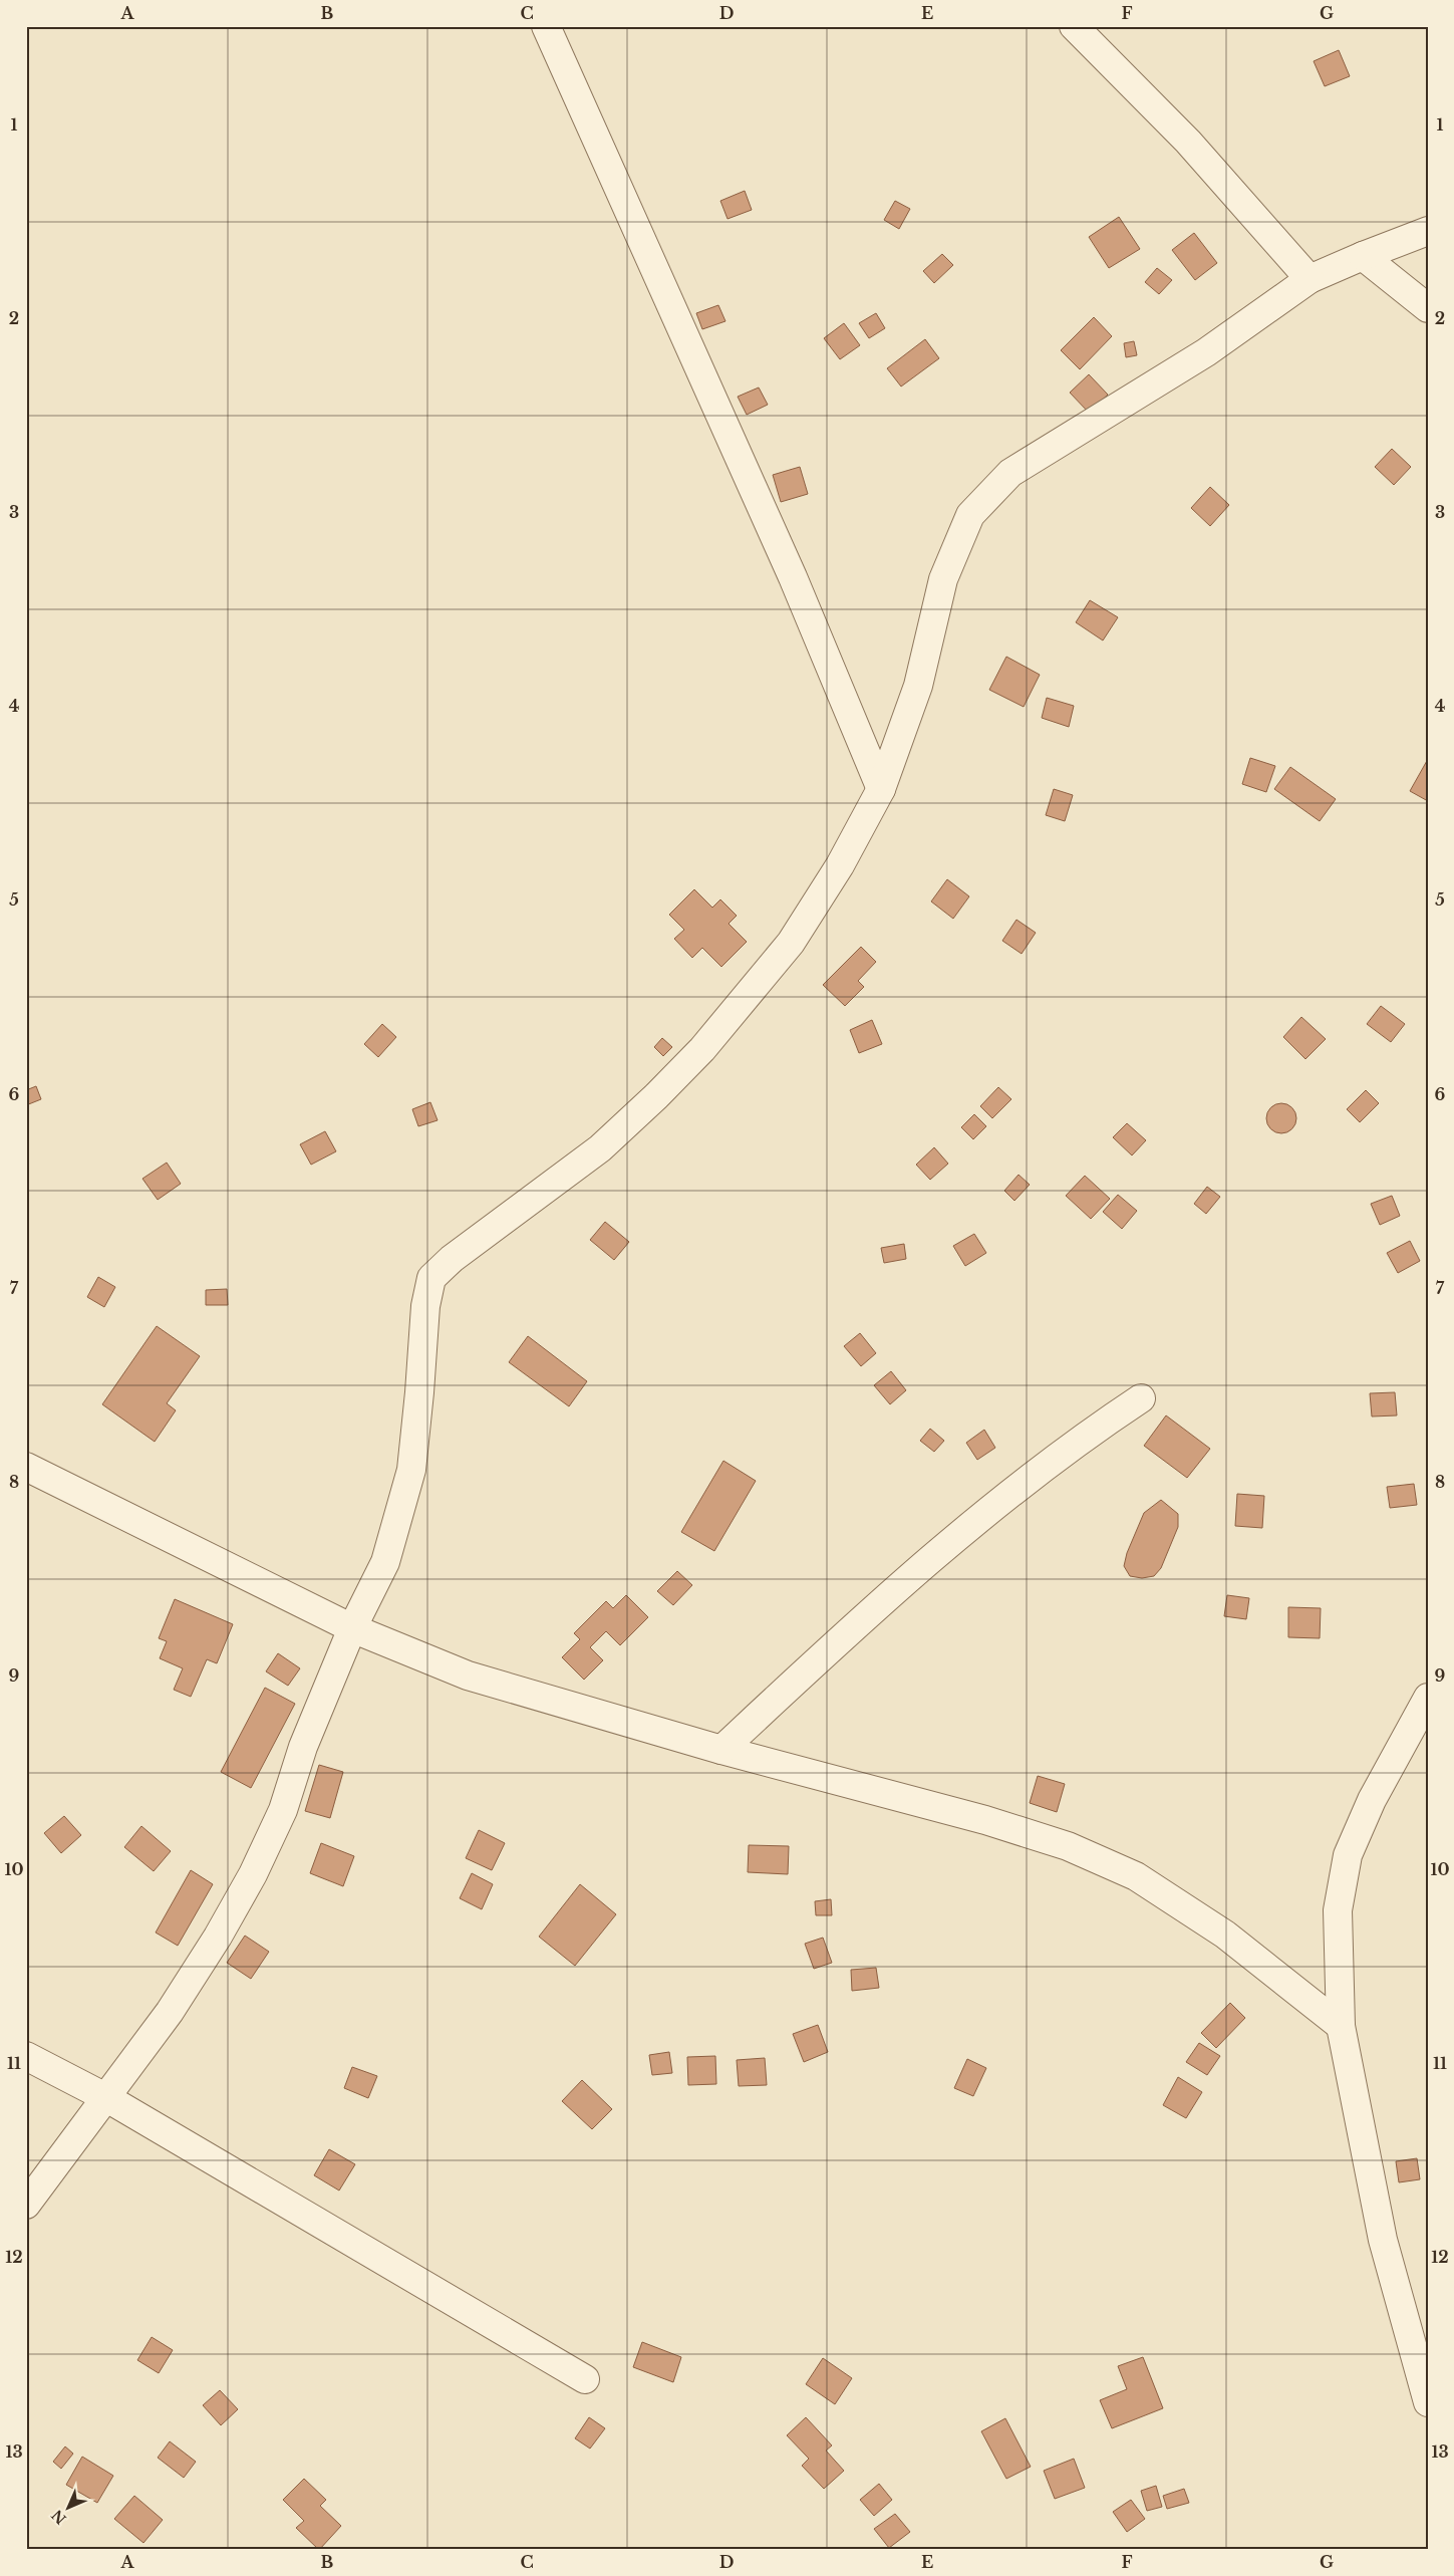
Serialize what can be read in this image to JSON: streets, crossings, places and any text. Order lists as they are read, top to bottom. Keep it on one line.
{"north":"bottom left","grid":{"columns":["A","B","C","D","E","F","G"],"rows":["1","2","3","4","5","6","7","8","9","10","11","12","13"]}}
